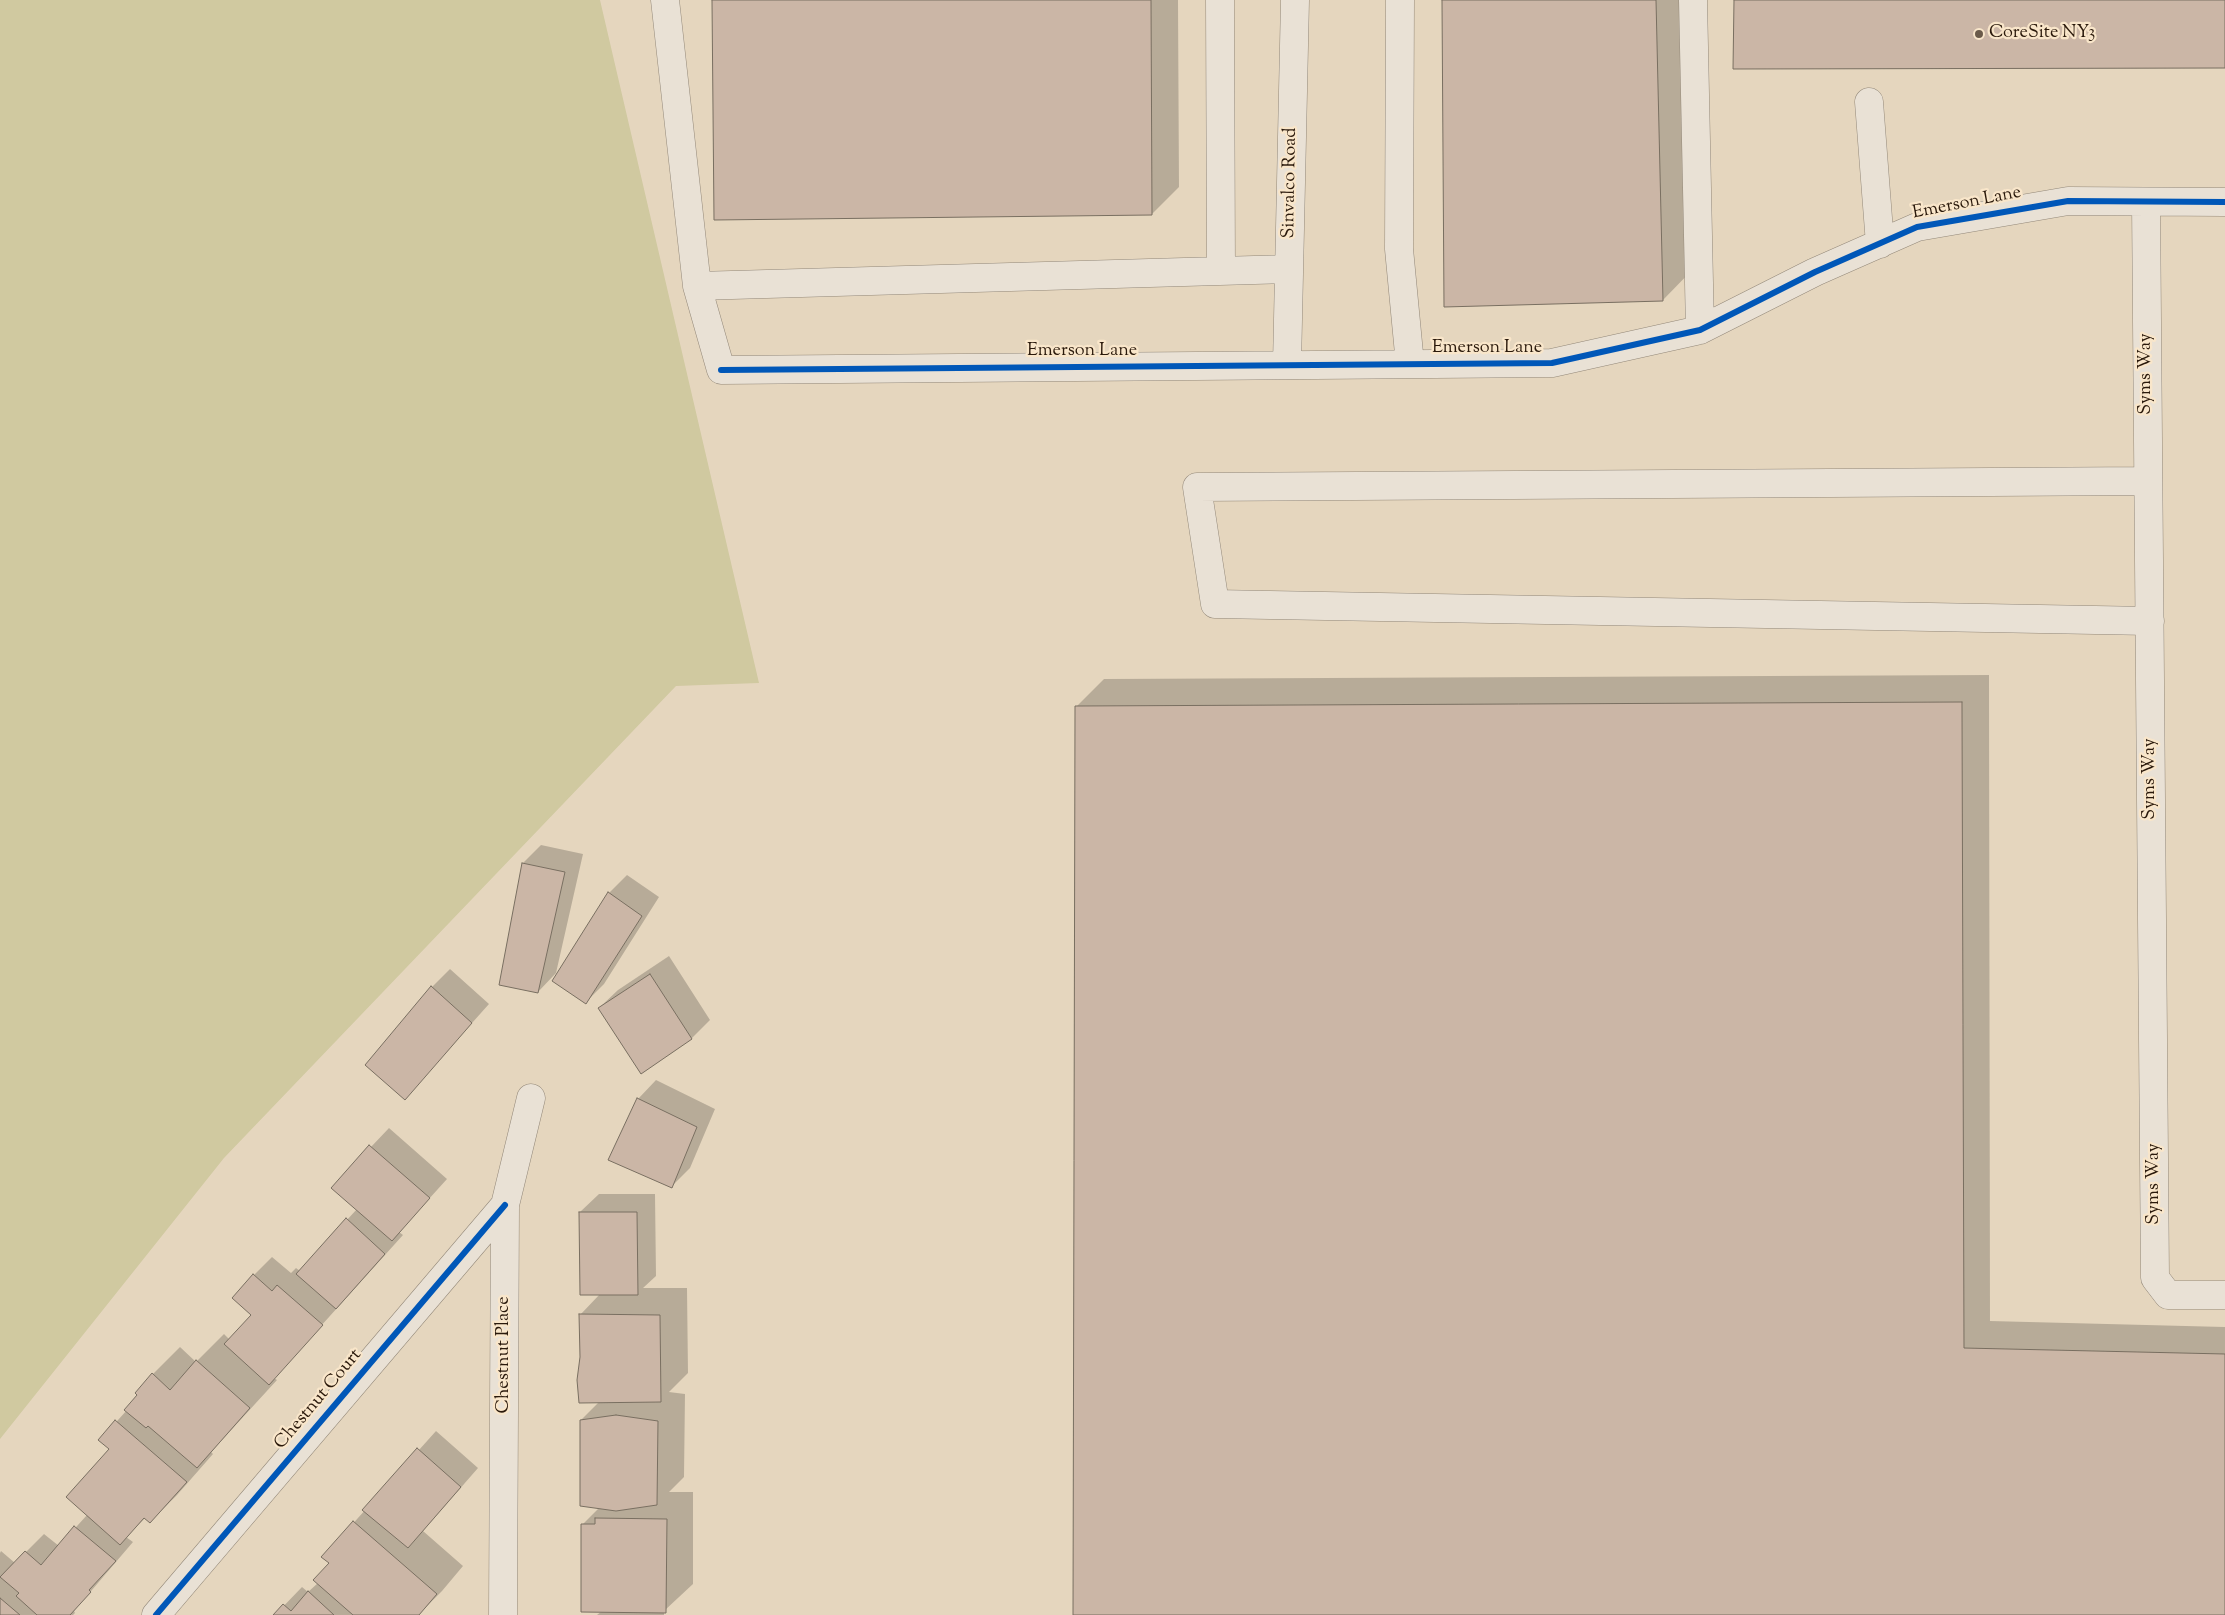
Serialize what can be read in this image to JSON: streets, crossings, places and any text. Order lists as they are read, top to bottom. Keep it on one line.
{"streets":{"street":["Sinvalco Road","Emerson Lane","Syms Way","Chestnut Place","Chestnut Court"]},"crossings":[["Sinvalco Road","Emerson Lane"],["Emerson Lane","Syms Way"],["Chestnut Place","Chestnut Court"]],"places":["CoreSite NY3"]}
